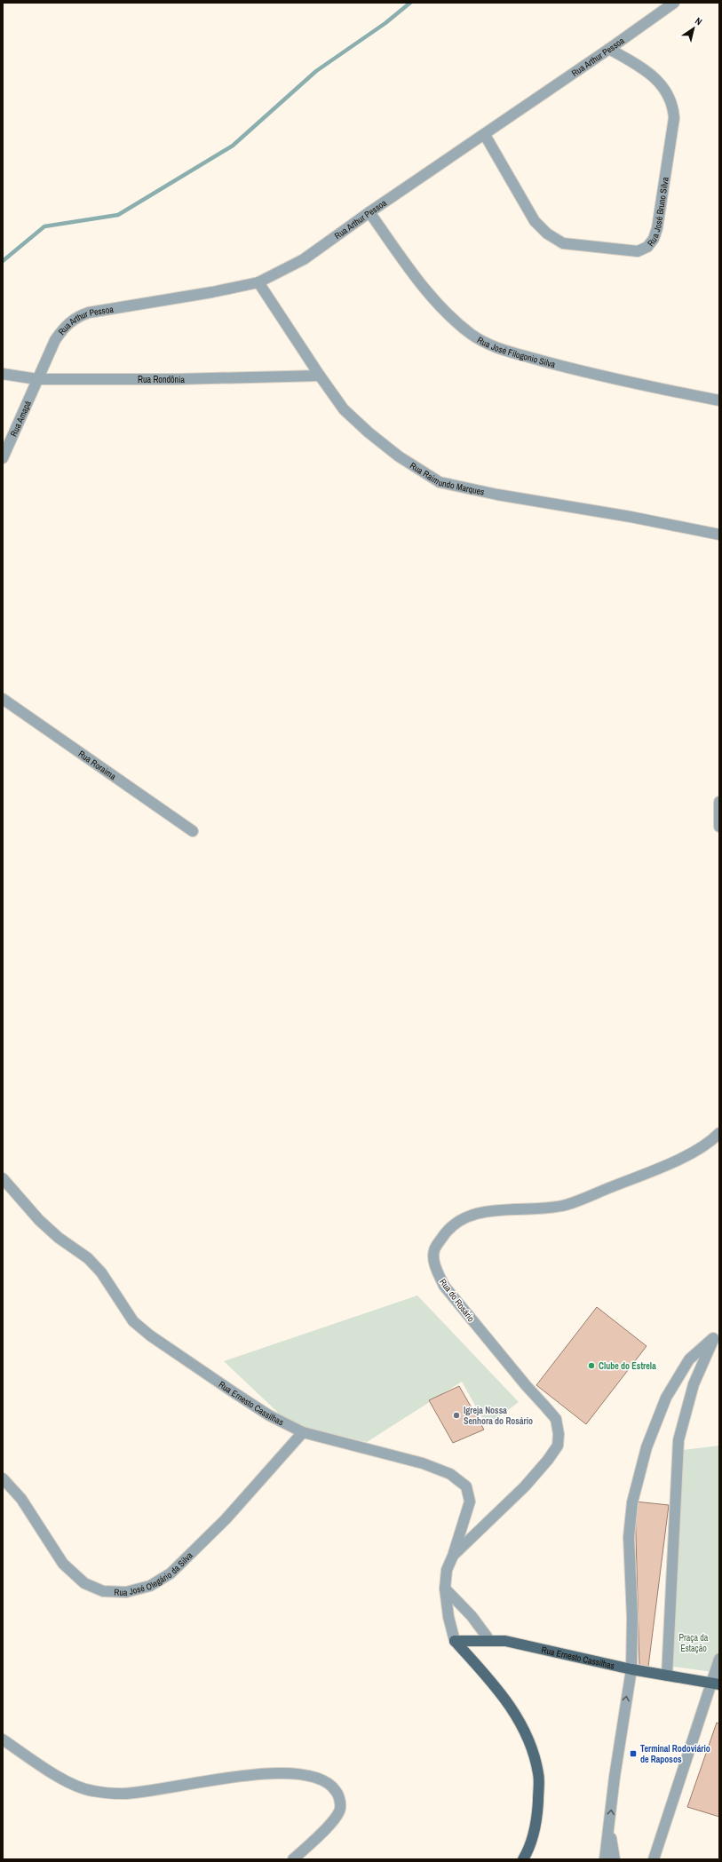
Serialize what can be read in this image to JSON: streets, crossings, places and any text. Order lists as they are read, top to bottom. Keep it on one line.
{"streets":{"main road":["Rua Ernesto Cassilhas"],"street":["Rua Arthur Pessoa","Rua José Bruno Silva","Rua José Filogonio Silva","Rua Rondônia","Rua Amapá","Rua Raimundo Marques","Rua Roraima","Rua do Rosário","Rua José Olegário da Silva"]},"crossings":[["Rua Arthur Pessoa","Rua José Bruno Silva"],["Rua Arthur Pessoa","Rua José Filogonio Silva"],["Rua Arthur Pessoa","Rua Rondônia"],["Rua Arthur Pessoa","Rua Amapá"],["Rua Arthur Pessoa","Rua Raimundo Marques"],["Rua Rondônia","Rua Amapá"],["Rua Rondônia","Rua Raimundo Marques"],["Rua do Rosário","Rua Ernesto Cassilhas"],["Rua Ernesto Cassilhas","Rua José Olegário da Silva"]],"parks":["Praça da Estação"],"places":{"other":["Clube do Estrela","Igreja Nossa Senhora do Rosário"],"transit":["Terminal Rodoviário de Raposos"]},"north":"top right"}
